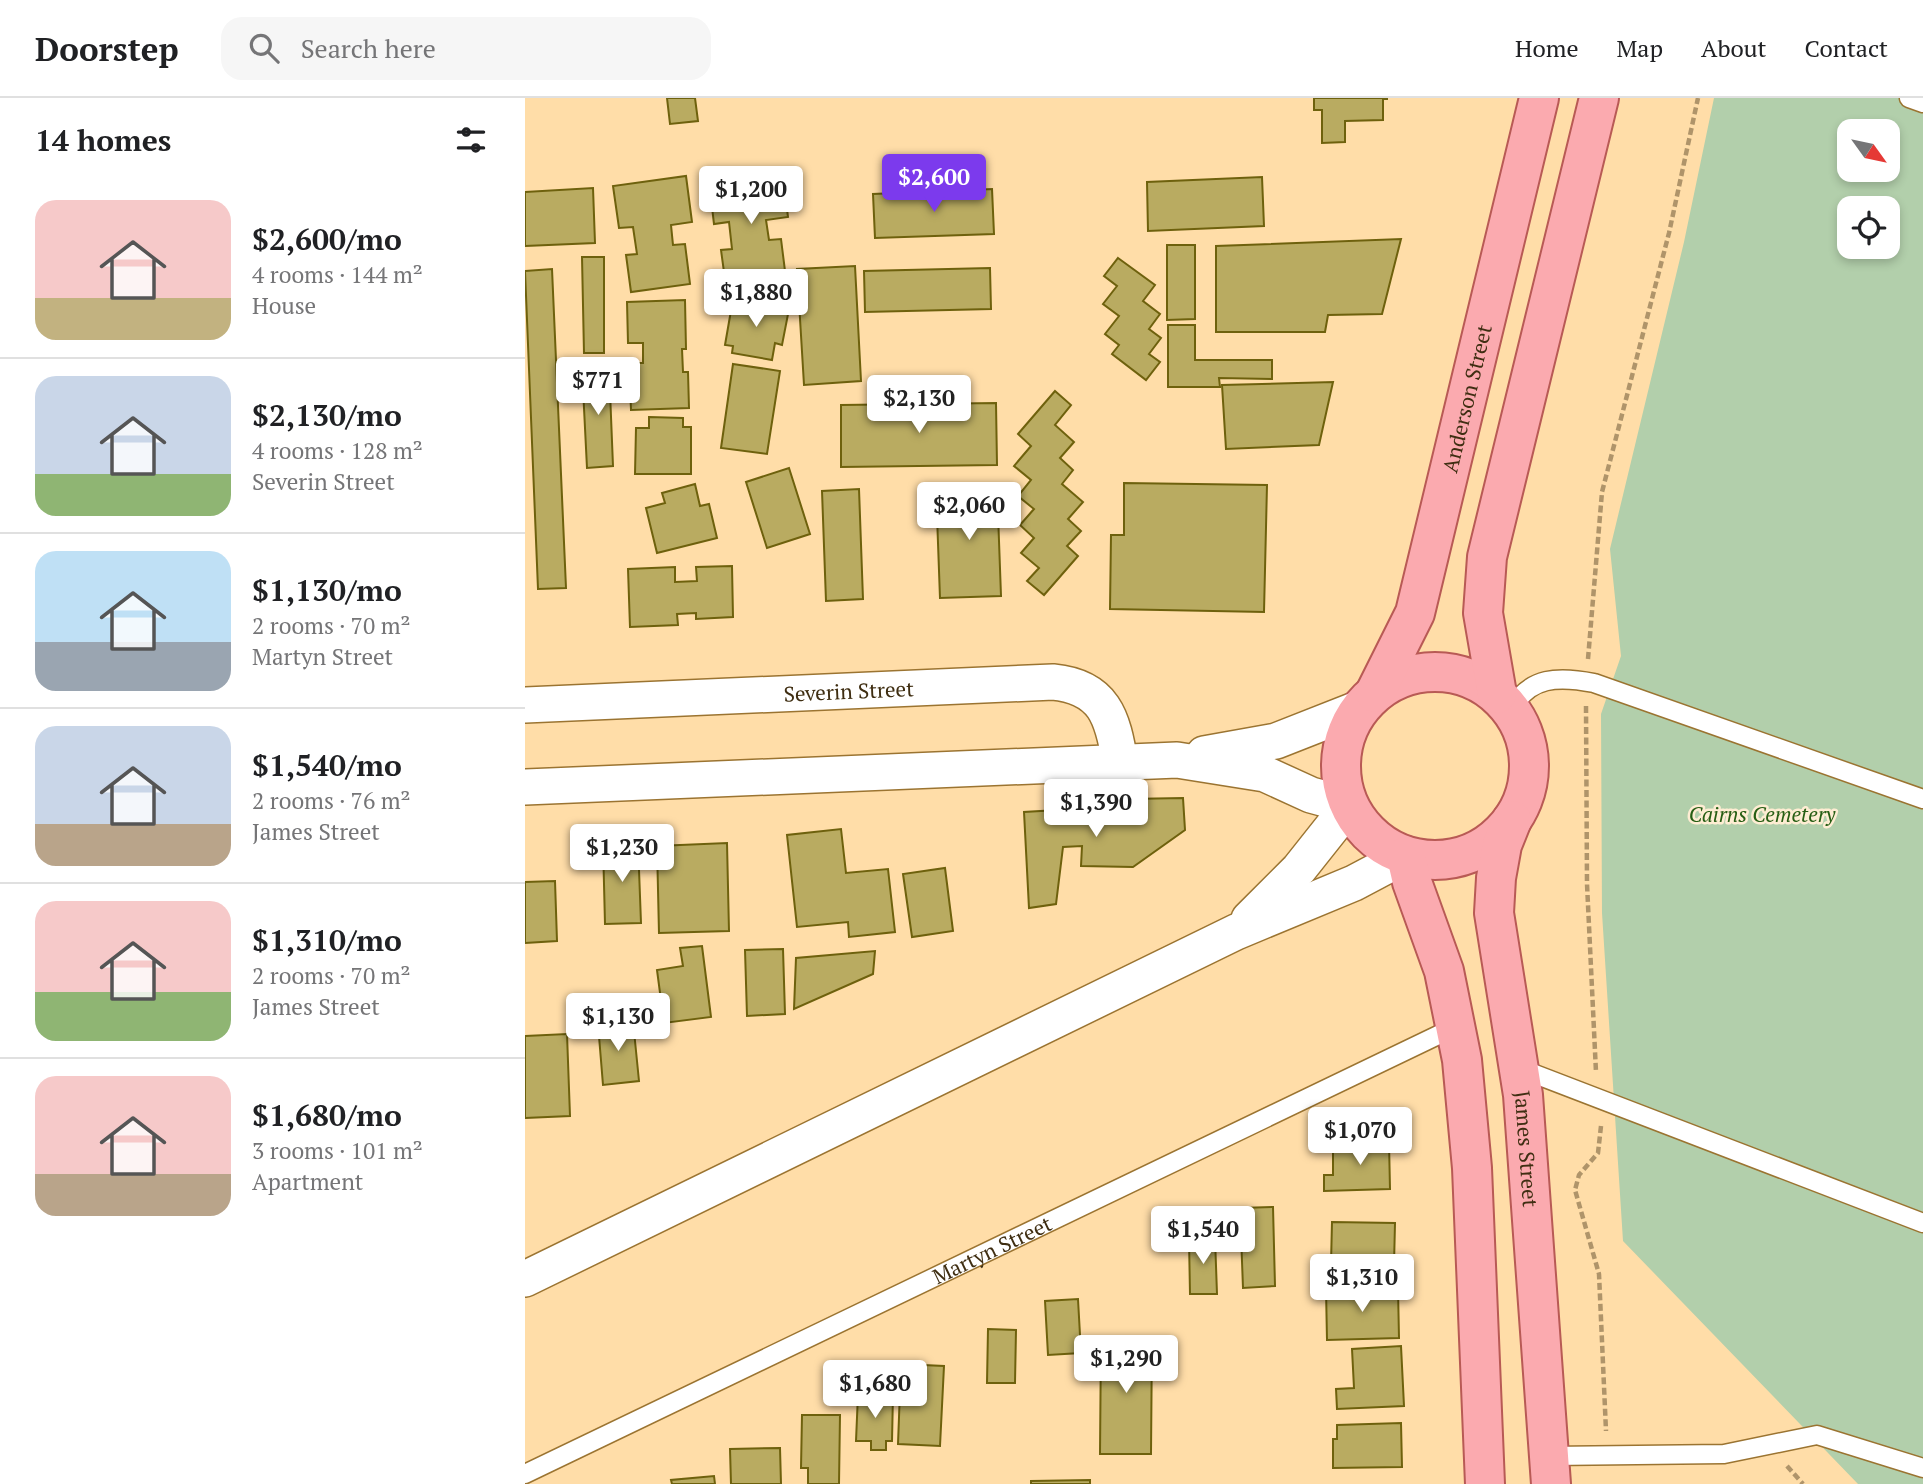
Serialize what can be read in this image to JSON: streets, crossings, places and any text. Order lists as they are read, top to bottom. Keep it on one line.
{"streets":{"main road":["Anderson Street","James Street"],"street":["Severin Street"],"lane":["Martyn Street"]},"crossings":[["Anderson Street","James Street"]],"parks":["Cairns Cemetery"],"north":"bottom right","page":{"header":"Doorstep","search":"Search here","nav":["Home","Map","About","Contact"],"heading":"14 homes","price":["$2,600","$1,200","$1,880","$771","$2,130","$2,060","$1,390","$1,230","$1,130","$1,070","$1,540","$1,310","$1,290","$1,680"],"list":[{"name":"$2,600/mo","note":"4 rooms · 144 m² · House"},{"name":"$2,130/mo","note":"4 rooms · 128 m² · Severin Street"},{"name":"$1,130/mo","note":"2 rooms · 70 m² · Martyn Street"},{"name":"$1,540/mo","note":"2 rooms · 76 m² · James Street"},{"name":"$1,310/mo","note":"2 rooms · 70 m² · James Street"},{"name":"$1,680/mo","note":"3 rooms · 101 m² · Apartment"}]}}
